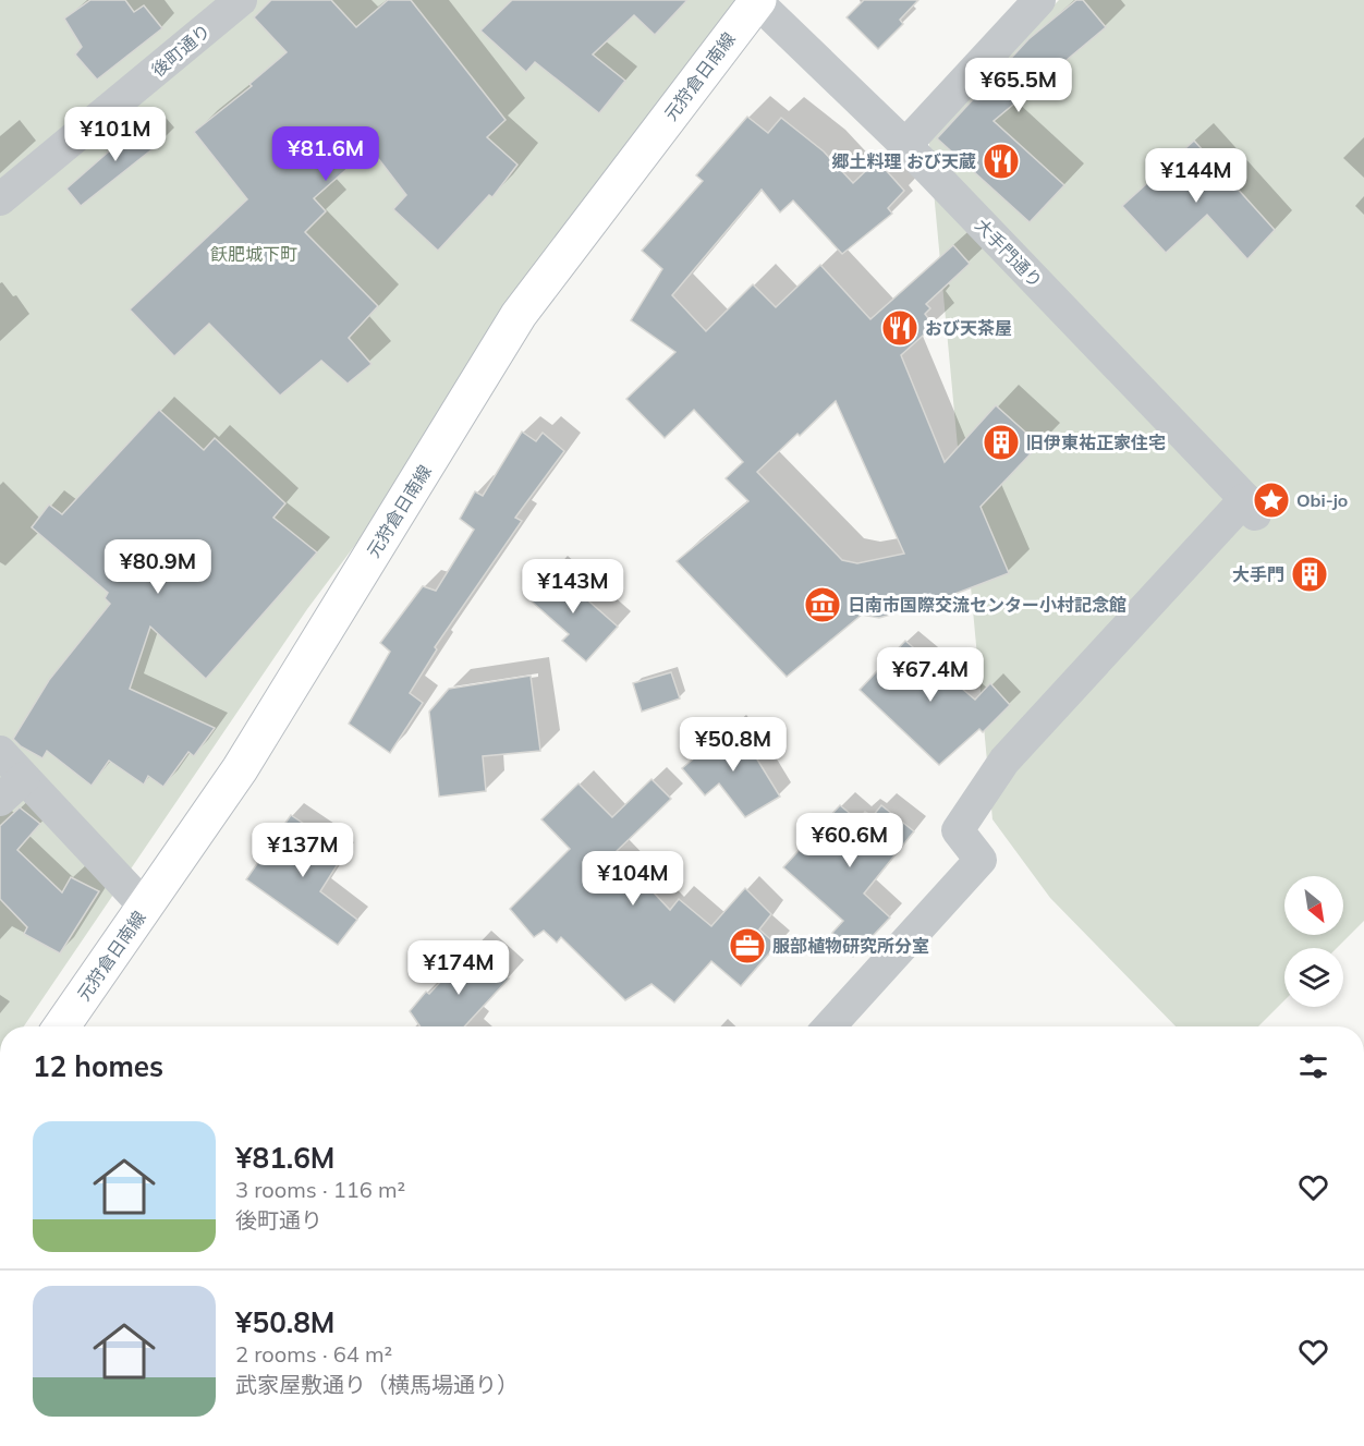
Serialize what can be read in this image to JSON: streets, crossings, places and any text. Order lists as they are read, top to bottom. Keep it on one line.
{"streets":{"main road":["元狩倉日南線"],"street":["後町通り","大手門通り"]},"crossings":[["元狩倉日南線","大手門通り"]],"parks":["飫肥城下町"],"places":{"restaurant":["郷土料理 おび天蔵","おび天茶屋"],"building":["旧伊東祐正家住宅","大手門"],"place":["Obi-jo"],"museum":["日南市国際交流センター小村記念館"],"office":["服部植物研究所分室"]},"north":"bottom right","page":{"price":["¥65.5M","¥101M","¥81.6M","¥144M","¥80.9M","¥143M","¥67.4M","¥50.8M","¥60.6M","¥137M","¥104M","¥174M"],"heading":"12 homes","list":[{"name":"¥81.6M","note":"3 rooms · 116 m² · 後町通り"},{"name":"¥50.8M","note":"2 rooms · 64 m² · 武家屋敷通り（横馬場通り）"}]}}
